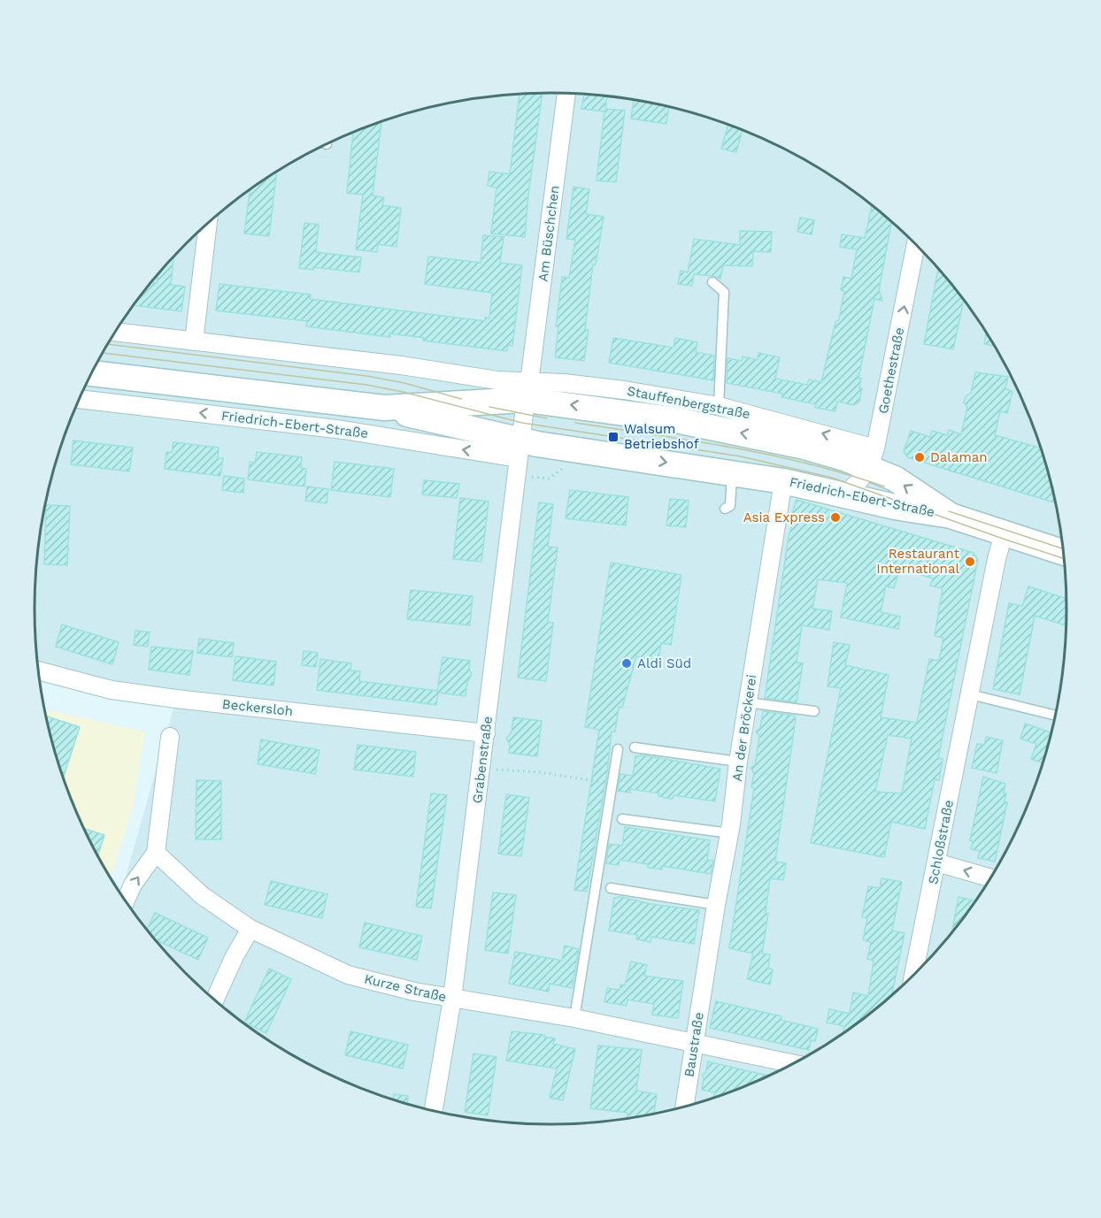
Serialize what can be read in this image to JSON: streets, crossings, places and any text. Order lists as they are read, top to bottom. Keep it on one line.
{"streets":{"main road":["Friedrich-Ebert-Straße"],"street":["Am Büschchen","Goethestraße","Stauffenbergstraße","Beckersloh","An der Bröckerei","Grabenstraße","Schloßstraße","Kurze Straße","Baustraße"]},"crossings":[["Am Büschchen","Stauffenbergstraße"],["Am Büschchen","Friedrich-Ebert-Straße"],["Am Büschchen","Grabenstraße"],["Goethestraße","Stauffenbergstraße"],["Goethestraße","Friedrich-Ebert-Straße"],["Stauffenbergstraße","Friedrich-Ebert-Straße"],["Stauffenbergstraße","Grabenstraße"],["Friedrich-Ebert-Straße","An der Bröckerei"],["Friedrich-Ebert-Straße","Grabenstraße"],["Beckersloh","Grabenstraße"],["An der Bröckerei","Baustraße"],["Grabenstraße","Kurze Straße"],["Kurze Straße","Baustraße"]],"one_way":["Goethestraße"],"places":{"transit":["Walsum Betriebshof"],"other":["Dalaman","Asia Express","Restaurant International","Aldi Süd"]}}
